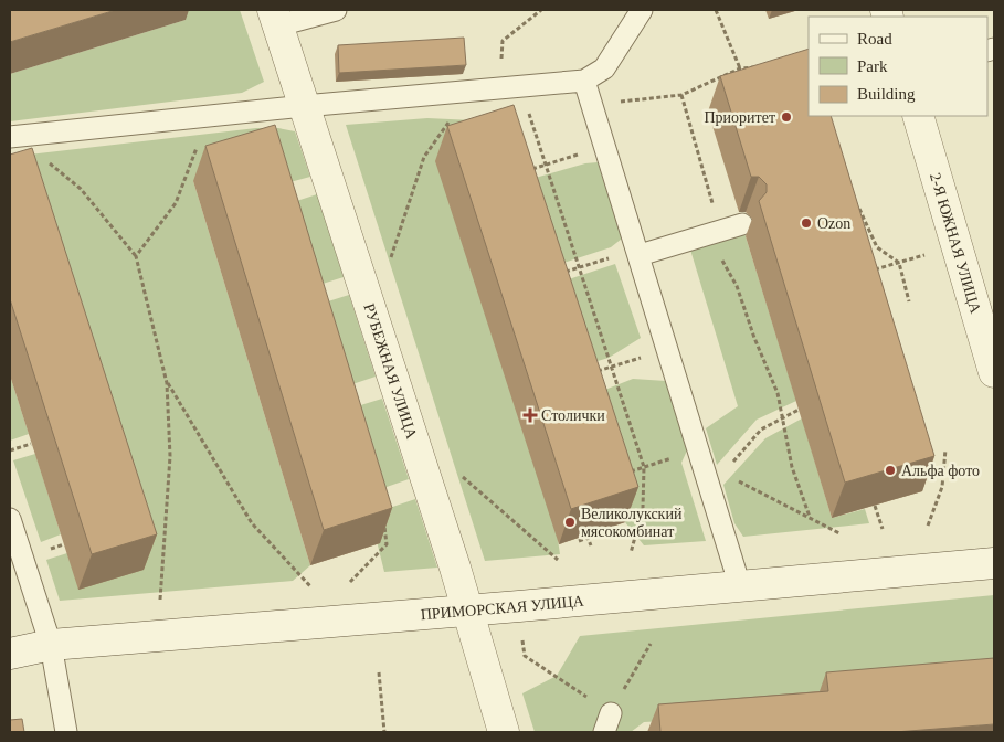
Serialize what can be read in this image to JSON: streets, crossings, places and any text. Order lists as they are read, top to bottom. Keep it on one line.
{"streets":{"street":["2-Я ЮЖНАЯ УЛИЦА","РУБЕЖНАЯ УЛИЦА","ПРИМОРСКАЯ УЛИЦА"]},"crossings":[["РУБЕЖНАЯ УЛИЦА","ПРИМОРСКАЯ УЛИЦА"]],"places":{"other":["Приоритет","Ozon","Альфа фото","Великолукский мясокомбинат"],"health":["Столички"]},"legend":["Road","Park","Building"]}
